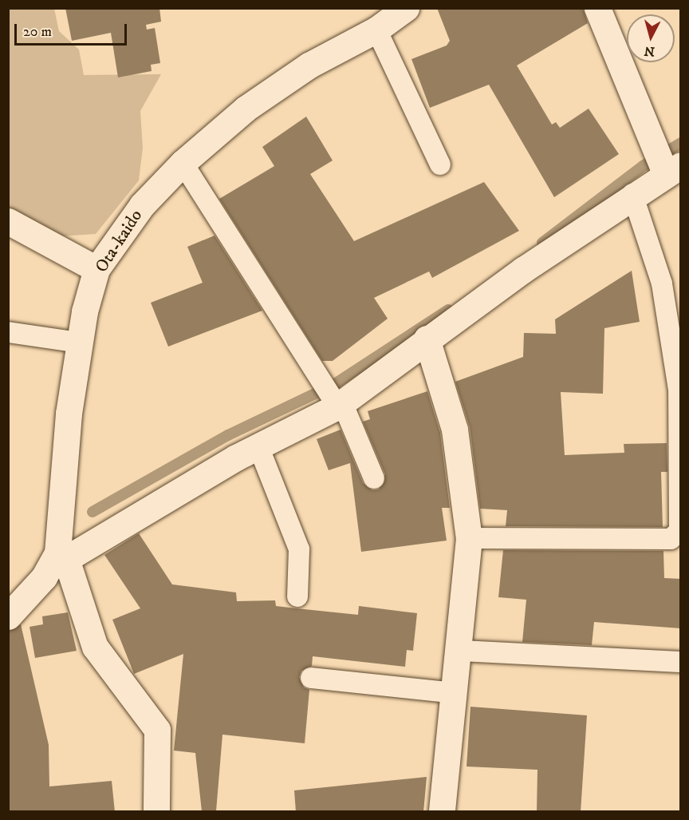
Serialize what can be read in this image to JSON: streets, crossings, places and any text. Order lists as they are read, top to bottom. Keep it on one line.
{"streets":{"street":["Ota-kaido"]},"scale_bar":"20 m","north":"bottom"}
